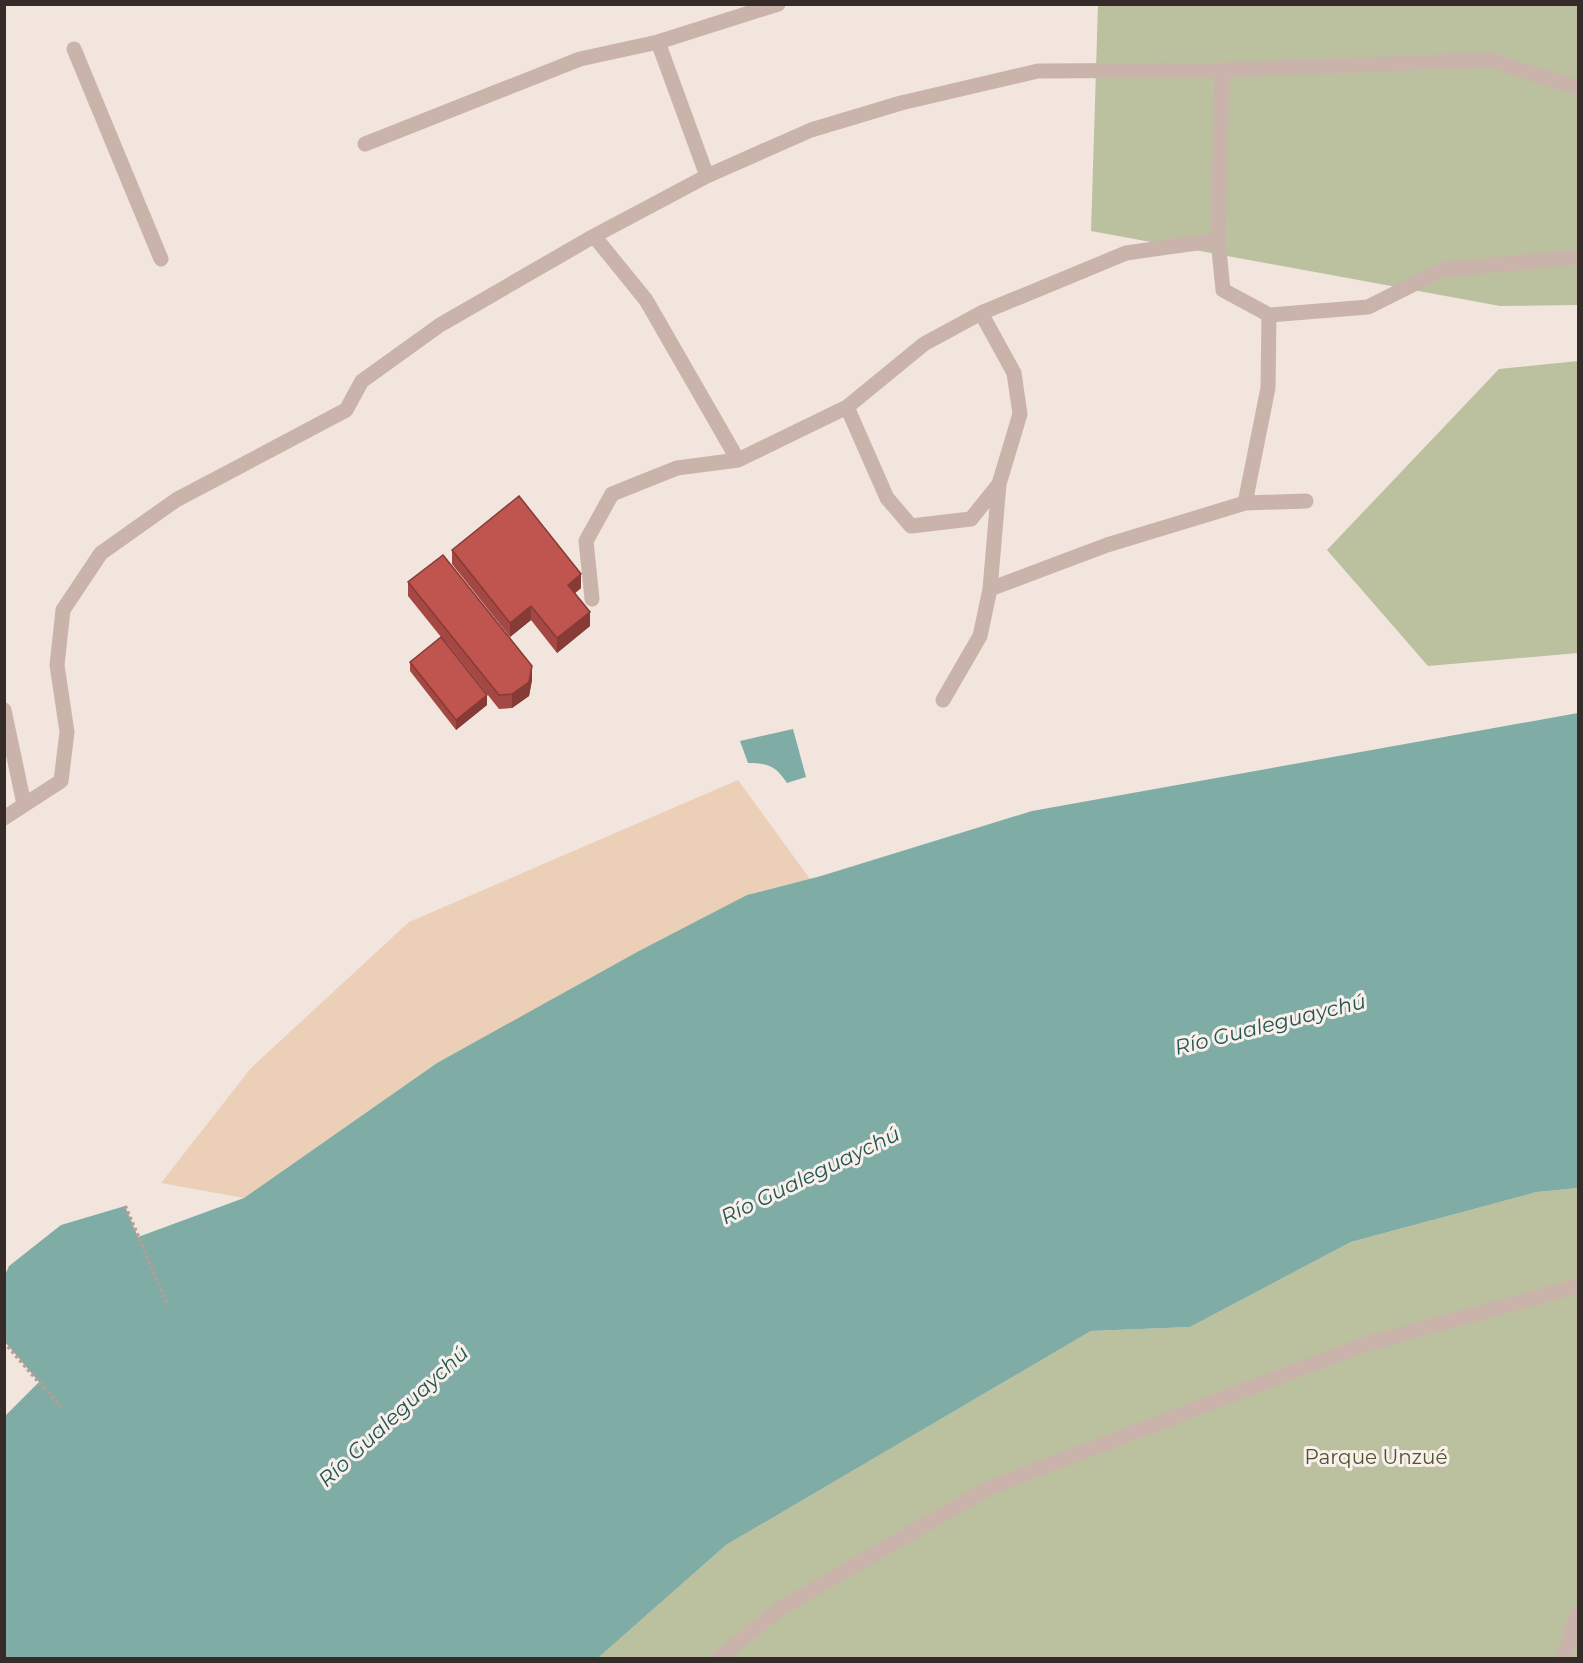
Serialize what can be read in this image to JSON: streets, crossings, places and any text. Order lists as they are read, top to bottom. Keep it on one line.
{"water":["Río Gualeguaychú"],"parks":["Parque Unzué"]}
